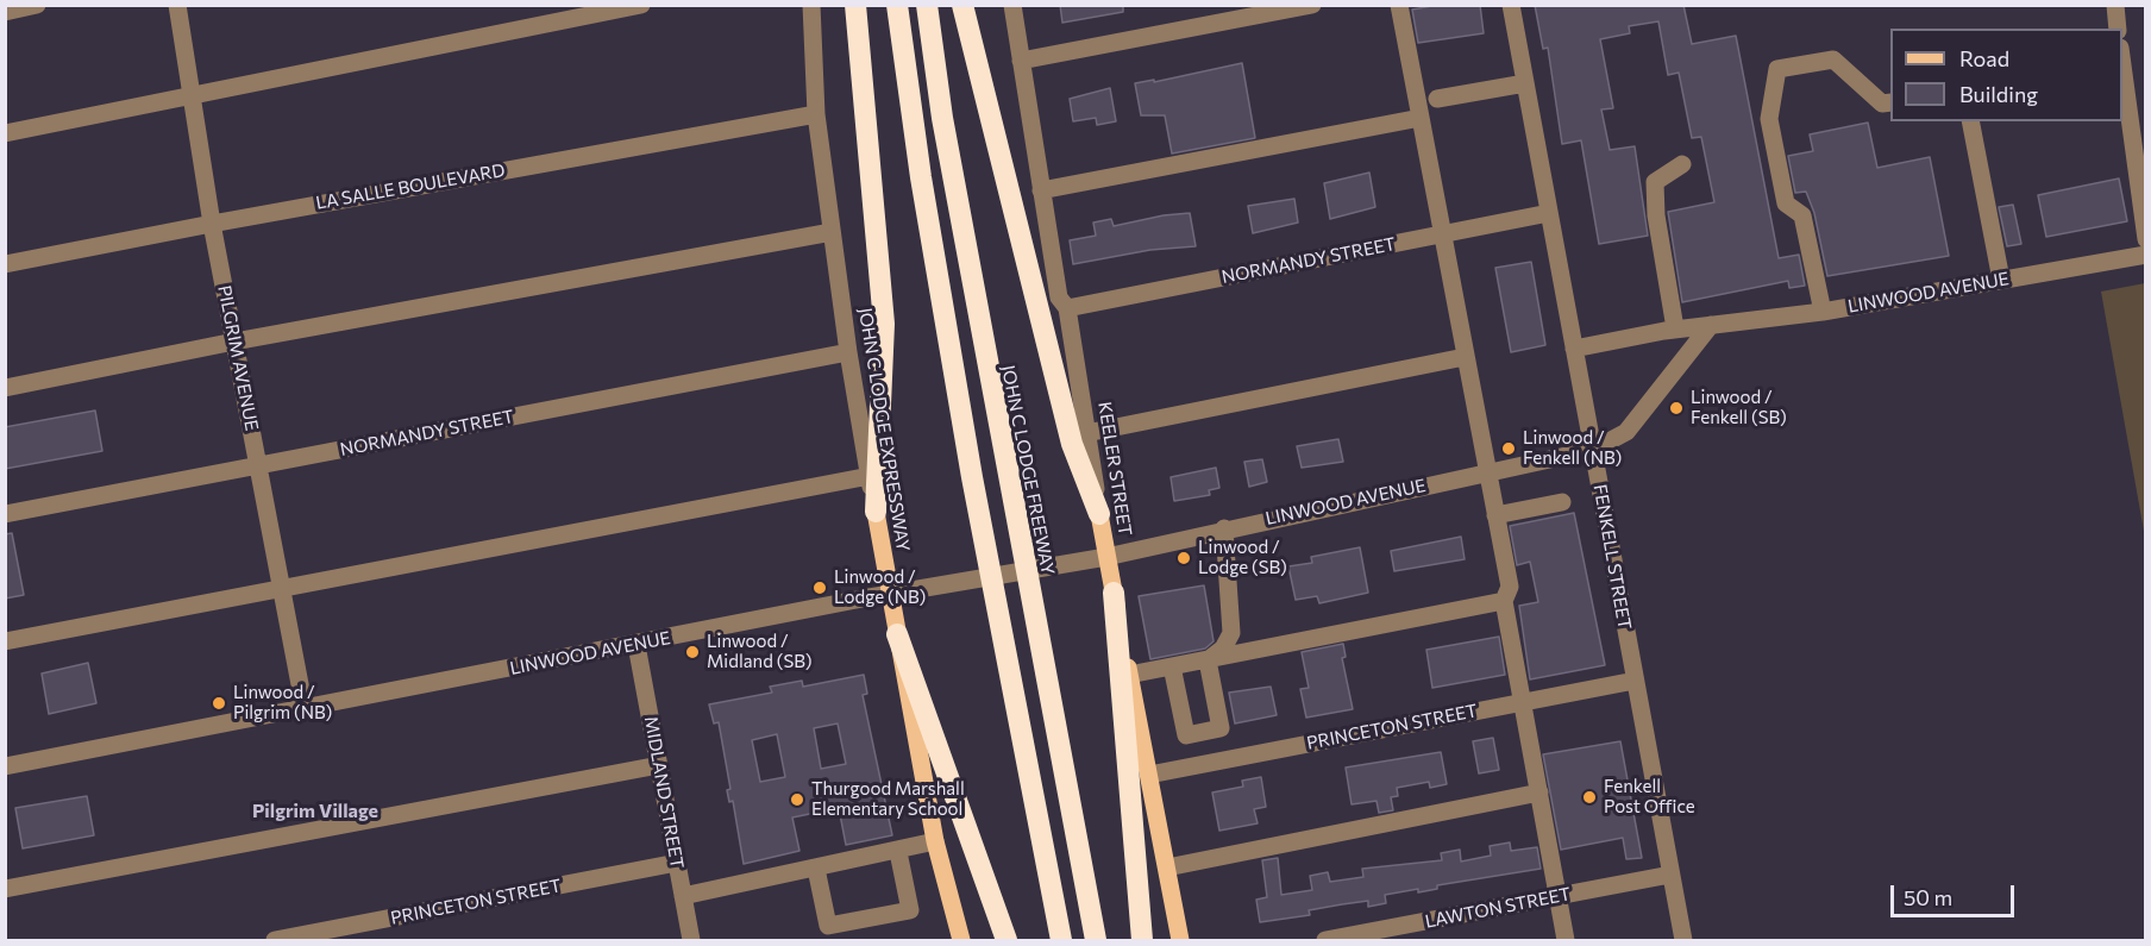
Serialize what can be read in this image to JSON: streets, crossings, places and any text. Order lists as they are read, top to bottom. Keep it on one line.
{"streets":{"highway":["JOHN C LODGE FREEWAY"],"main road":["JOHN C LODGE EXPRESSWAY","KEELER STREET"],"street":["LA SALLE BOULEVARD","NORMANDY STREET","LINWOOD AVENUE","PILGRIM AVENUE","FENKELL STREET","PRINCETON STREET","MIDLAND STREET","LAWTON STREET"]},"crossings":[["LA SALLE BOULEVARD","PILGRIM AVENUE"],["LA SALLE BOULEVARD","JOHN C LODGE EXPRESSWAY"],["NORMANDY STREET","PILGRIM AVENUE"],["NORMANDY STREET","JOHN C LODGE EXPRESSWAY"],["NORMANDY STREET","KEELER STREET"],["NORMANDY STREET","FENKELL STREET"],["LINWOOD AVENUE","PILGRIM AVENUE"],["LINWOOD AVENUE","JOHN C LODGE EXPRESSWAY"],["LINWOOD AVENUE","KEELER STREET"],["LINWOOD AVENUE","FENKELL STREET"],["LINWOOD AVENUE","MIDLAND STREET"],["KEELER STREET","PRINCETON STREET"],["FENKELL STREET","PRINCETON STREET"],["FENKELL STREET","LAWTON STREET"],["PRINCETON STREET","MIDLAND STREET"]],"districts":["Pilgrim Village"],"places":["Linwood / Fenkell (SB)","Linwood / Fenkell (NB)","Linwood / Lodge (SB)","Linwood / Lodge (NB)","Linwood / Midland (SB)","Linwood / Pilgrim (NB)","Fenkell Post Office","Thurgood Marshall Elementary School"],"legend":["Road","Building"],"scale_bar":"50 m"}
